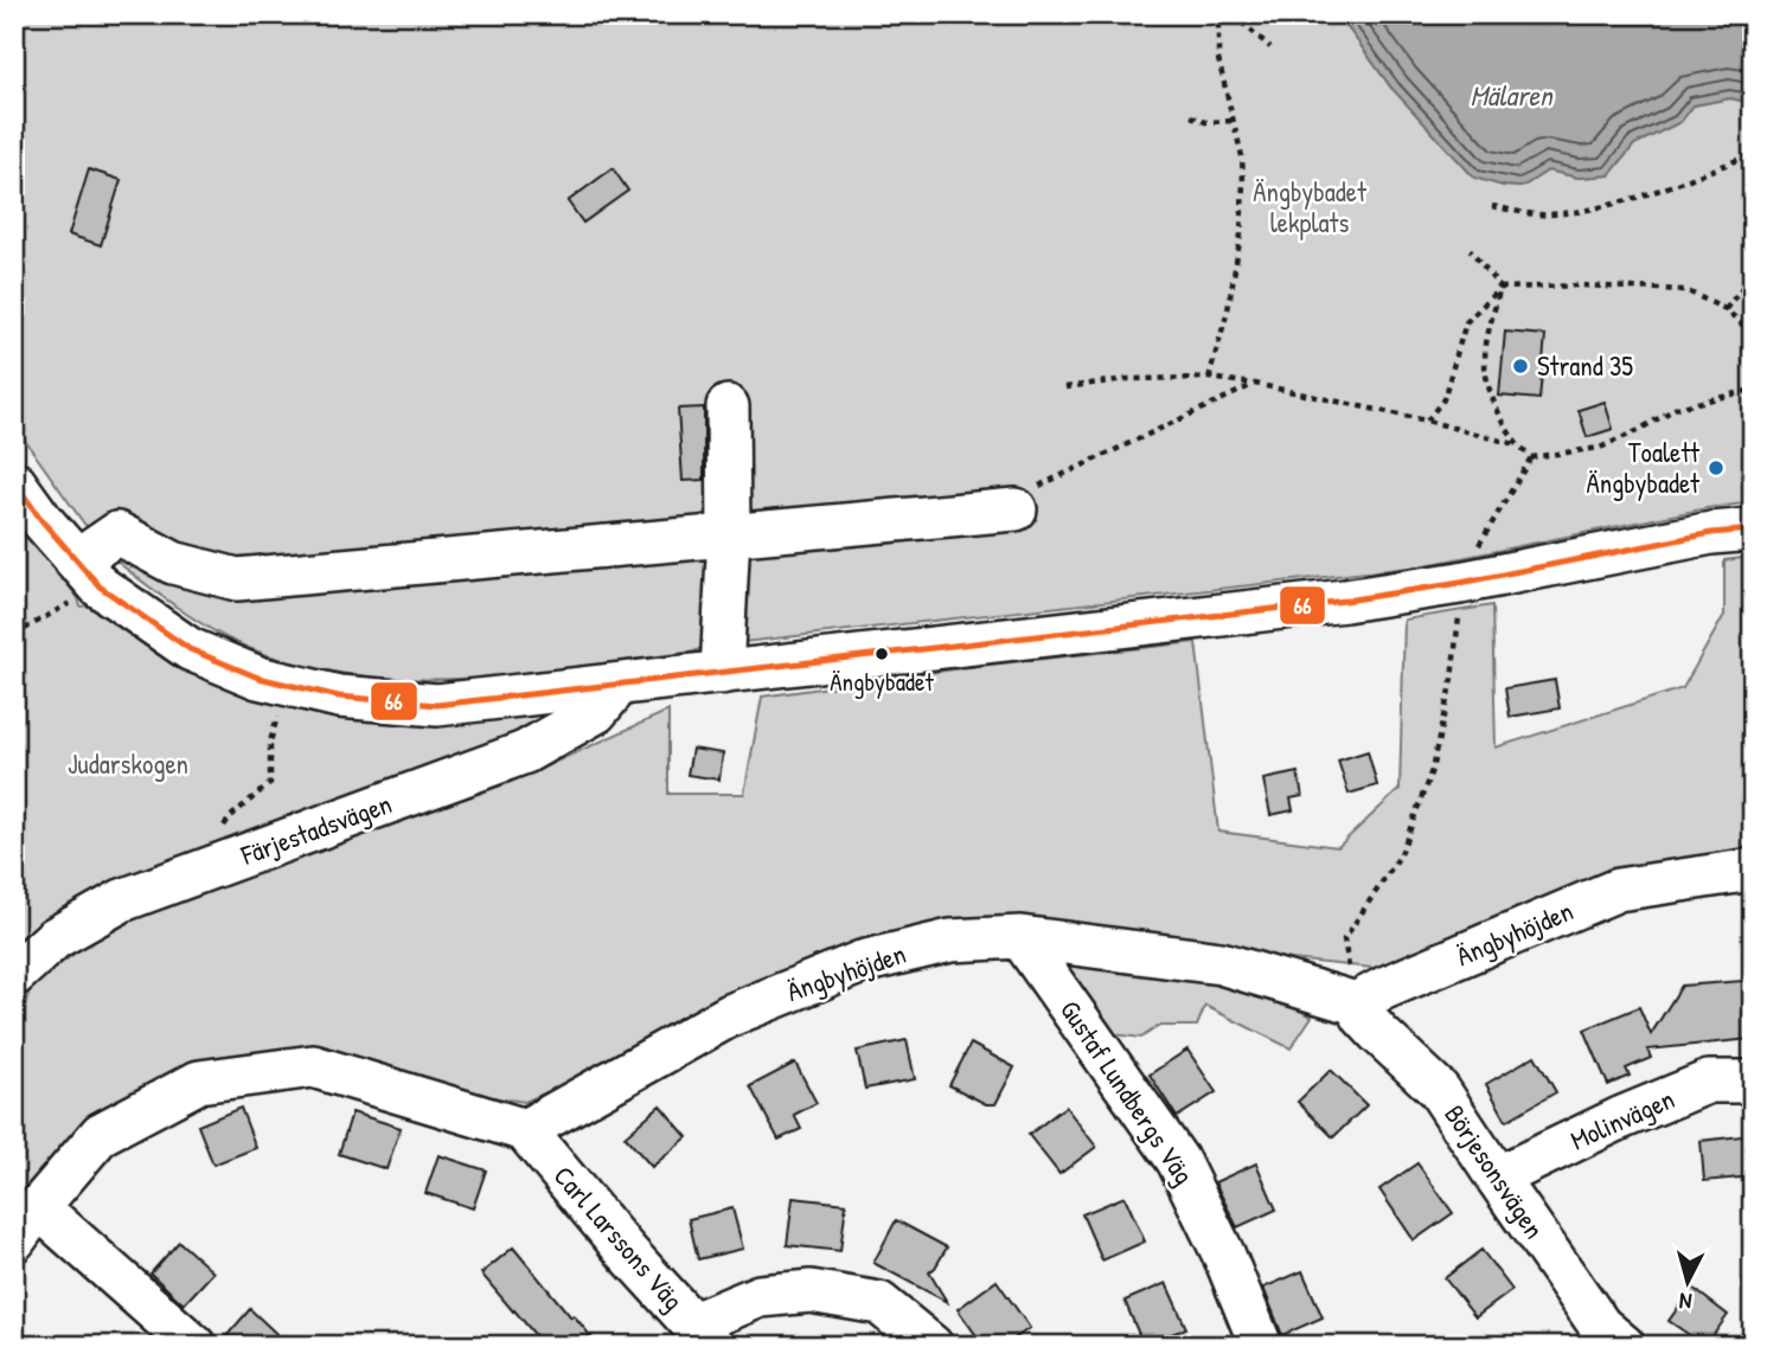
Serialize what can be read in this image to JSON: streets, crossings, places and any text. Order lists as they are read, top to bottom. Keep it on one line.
{"streets":{"street":["Färjestadsvägen","Ängbyhöjden","Gustaf Lundbergs Väg","Molinvägen","Börjesonsvägen","Carl Larssons Väg"]},"crossings":[["Ängbyhöjden","Gustaf Lundbergs Väg"],["Ängbyhöjden","Börjesonsvägen"],["Ängbyhöjden","Carl Larssons Väg"],["Molinvägen","Börjesonsvägen"]],"water":["Mälaren"],"parks":["Ängbybadet lekplats","Judarskogen"],"places":["Strand 35","Toalett Ängbybadet","Ängbybadet"],"lines":["transit line 66"],"north":"bottom"}
